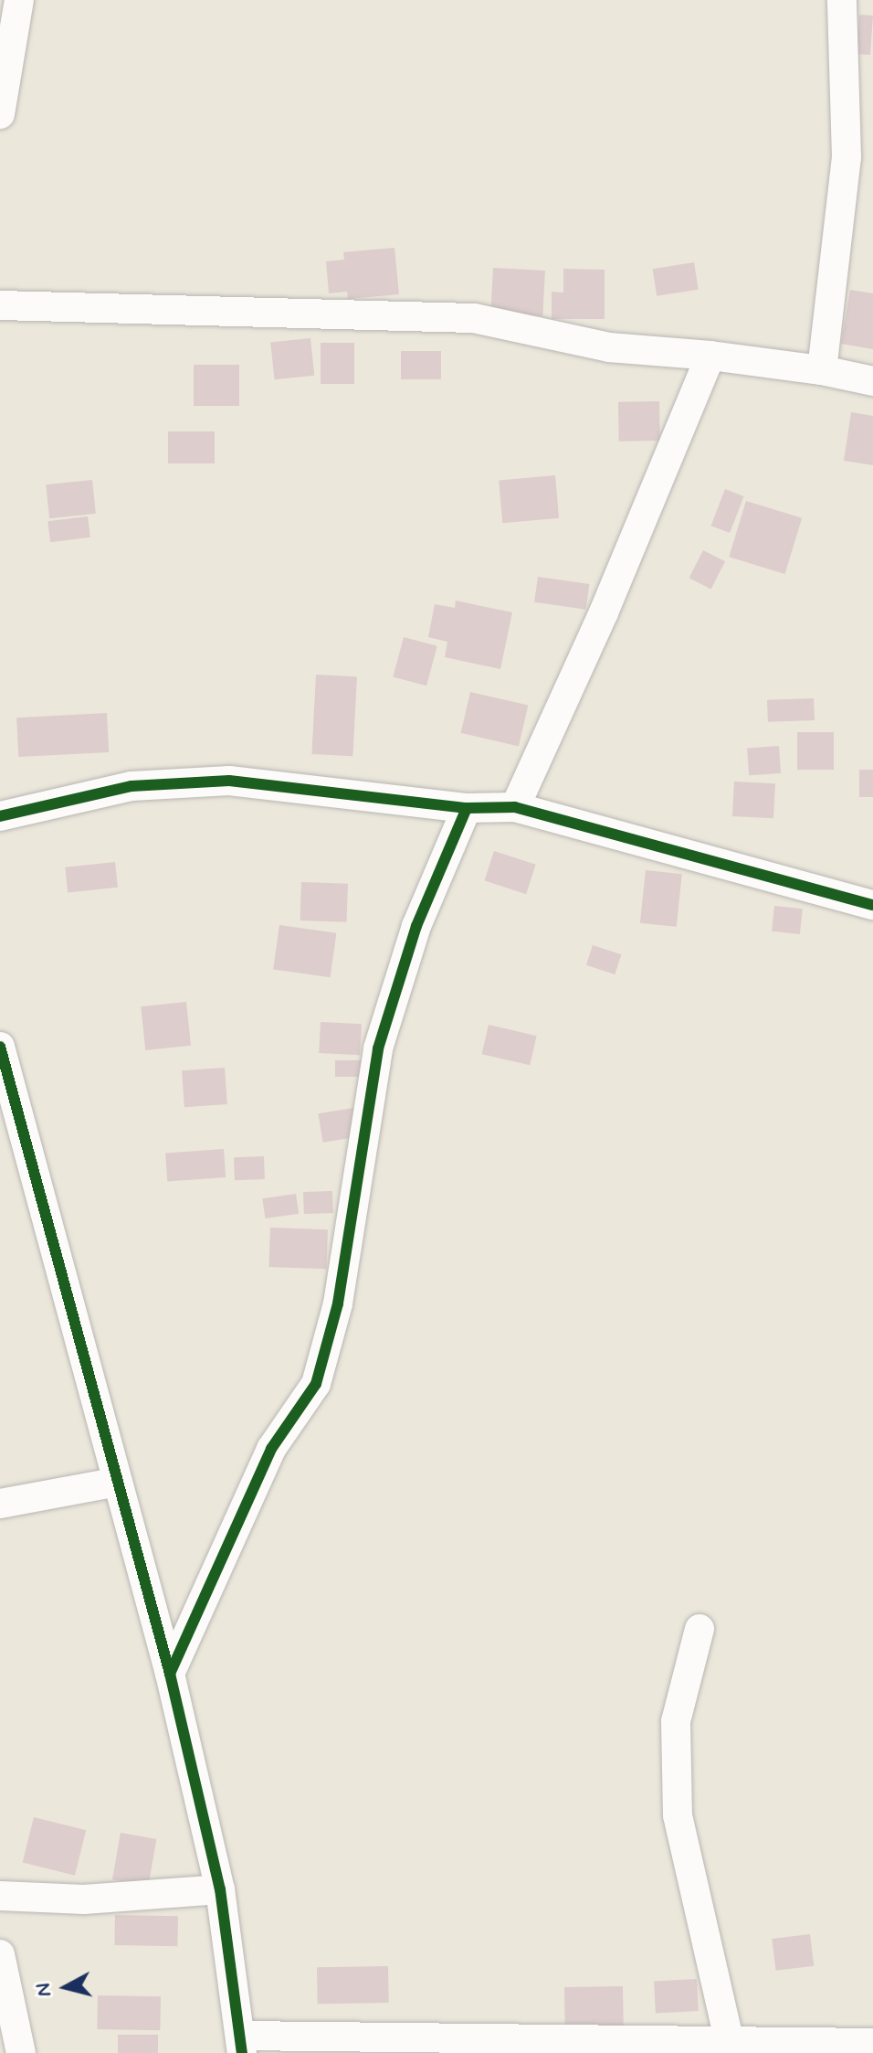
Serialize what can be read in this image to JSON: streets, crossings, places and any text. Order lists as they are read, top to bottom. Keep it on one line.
{"north":"left"}
